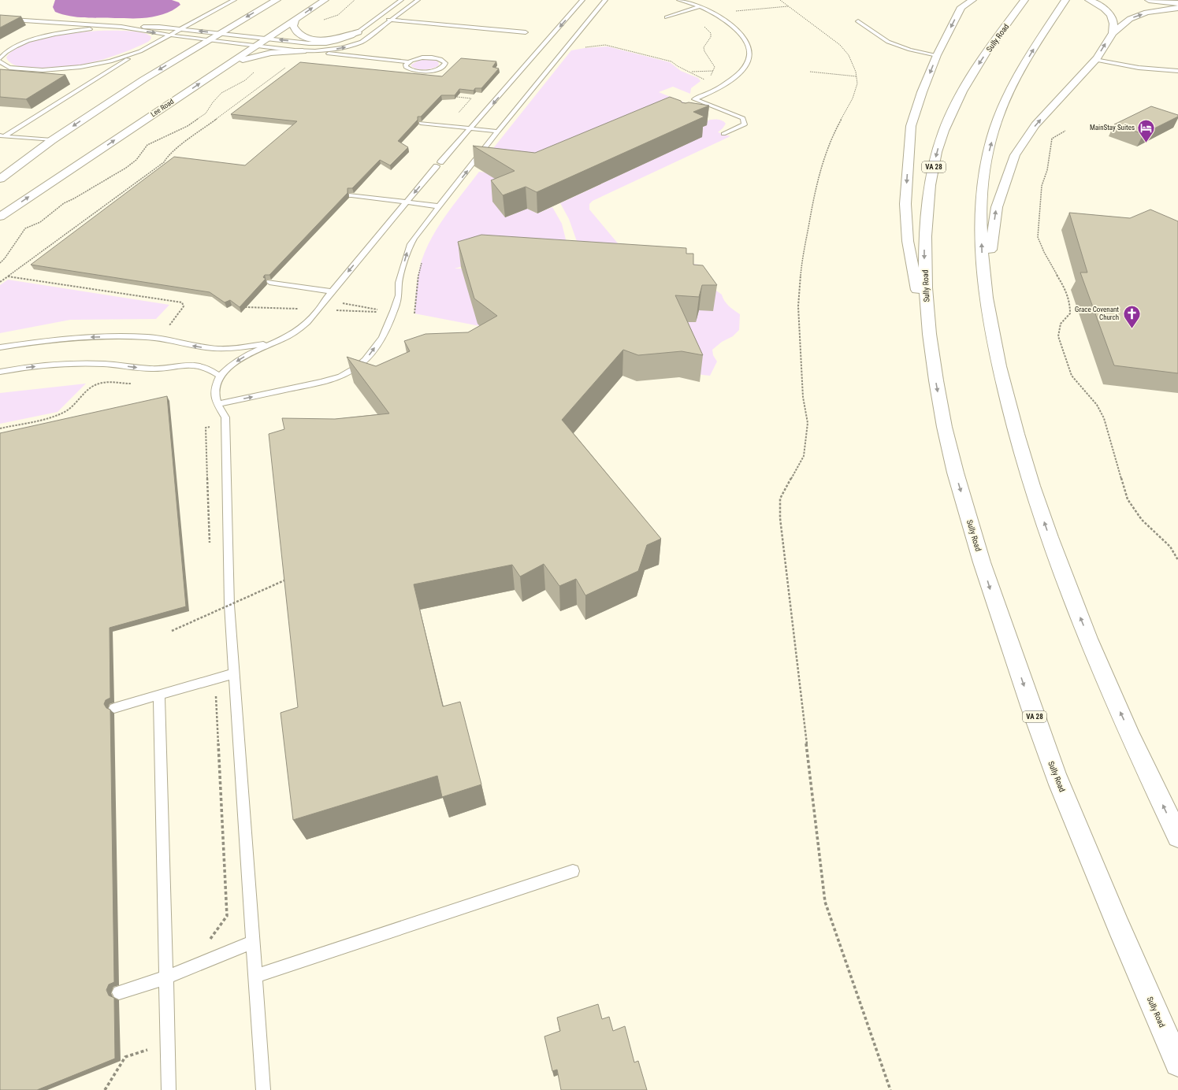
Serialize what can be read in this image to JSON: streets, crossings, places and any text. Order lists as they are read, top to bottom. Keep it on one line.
{"streets":{"main road":["Sully Road","Lee Road","VA 28"]},"places":{"hotel":["MainStay Suites"],"church":["Grace Covenant Church"]}}
